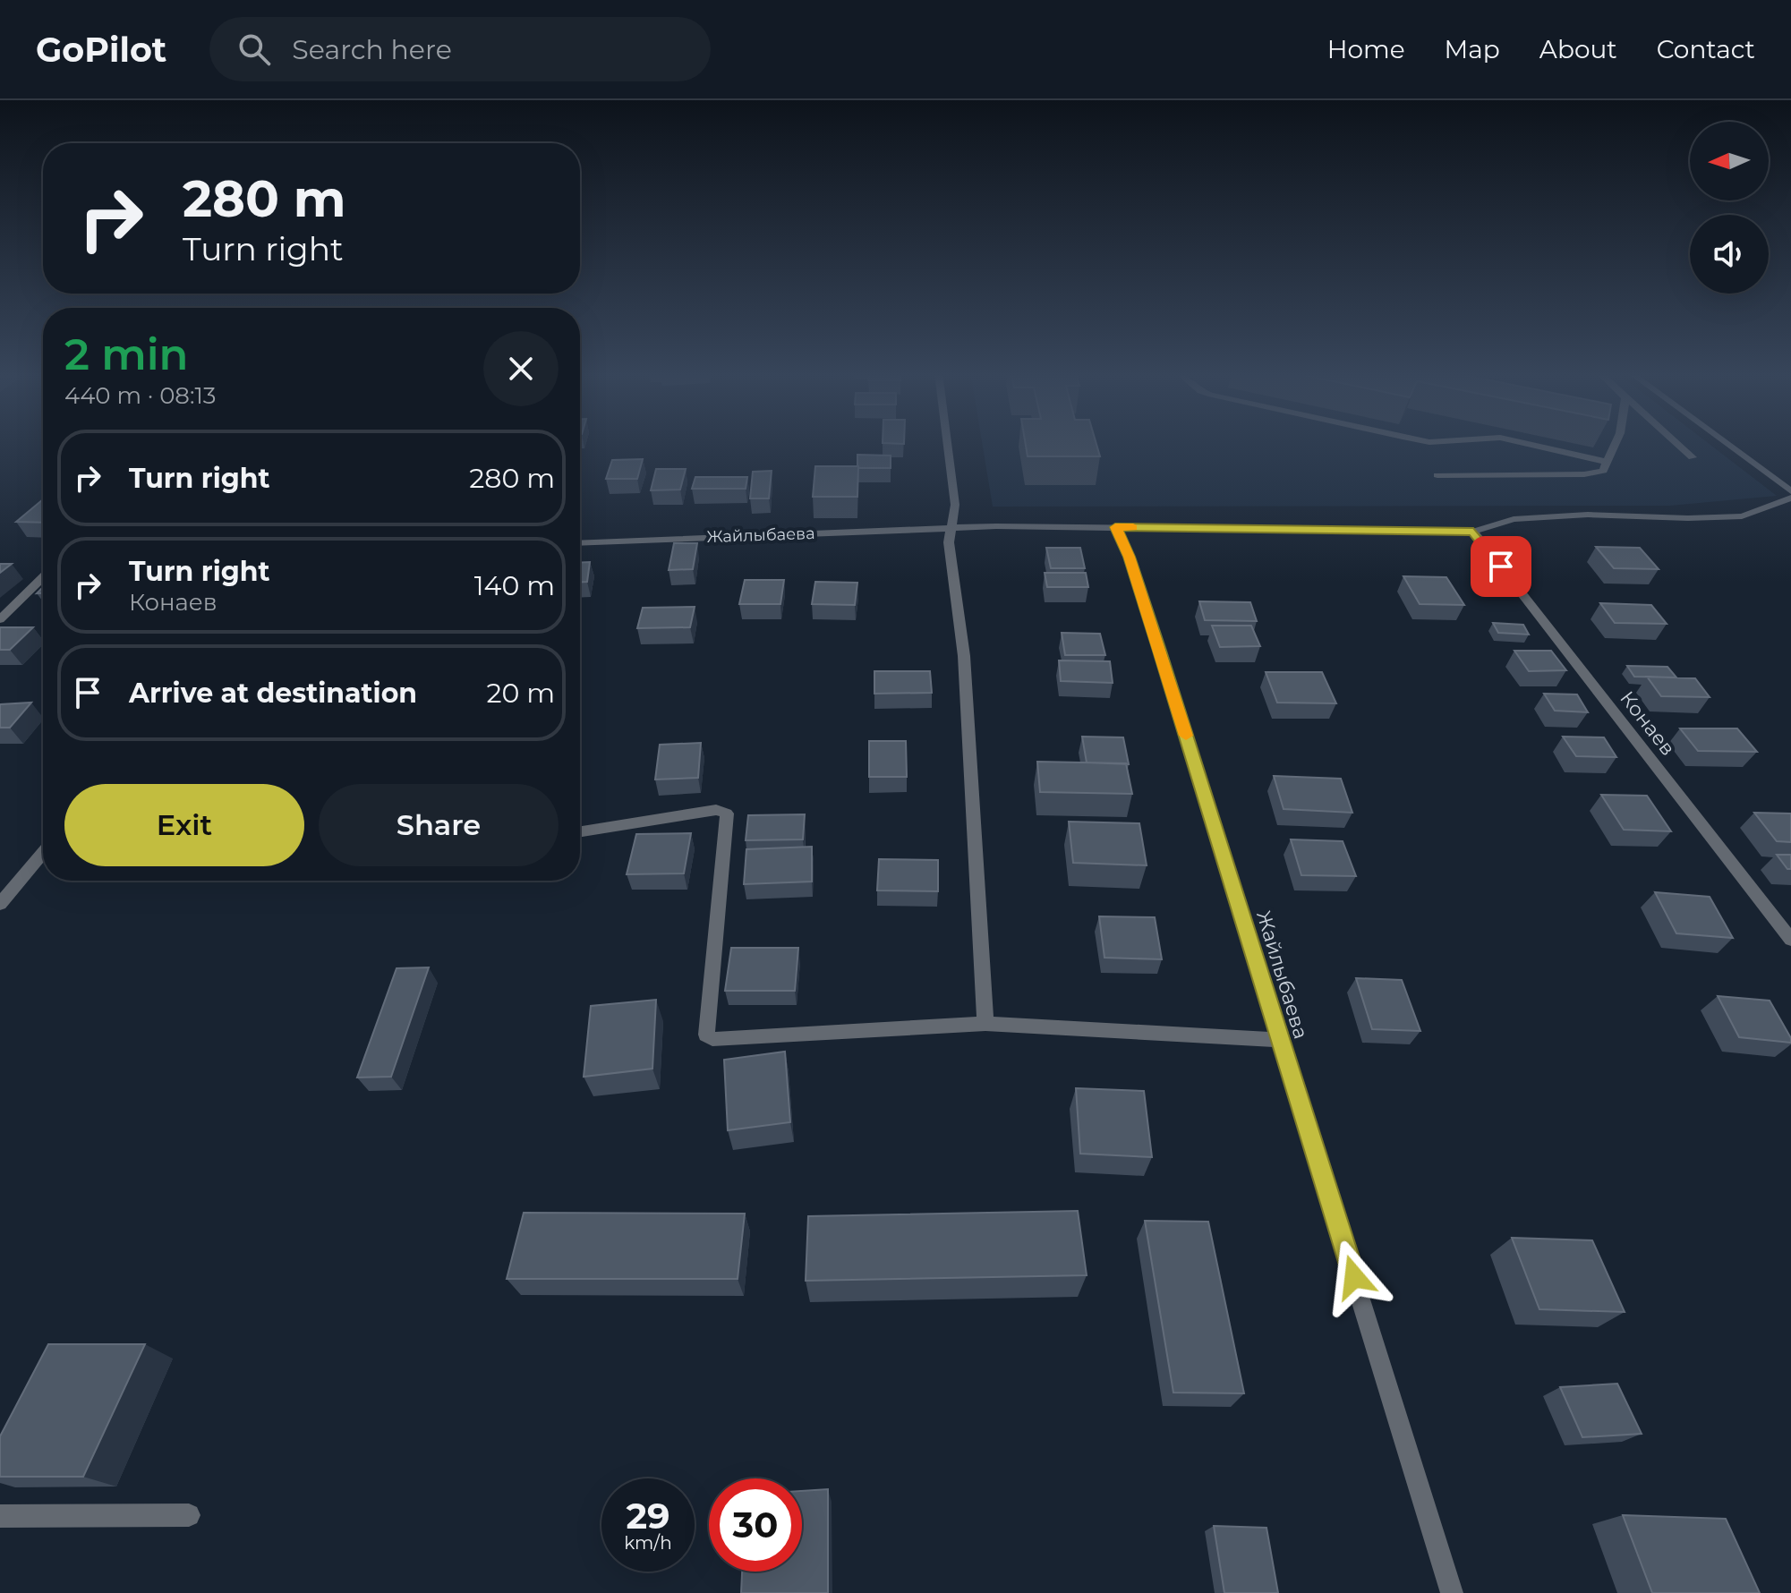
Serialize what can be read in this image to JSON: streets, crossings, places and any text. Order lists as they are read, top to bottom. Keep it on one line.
{"streets":{"street":["Жайлыбаева","Конаев"]},"north":"left","page":{"header":"GoPilot","search":"Search here","nav":["Home","Map","About","Contact"],"turn":["280 m","Turn right"],"heading":["2 min","440 m · 08:13"],"list":[{"name":"Turn right","value":"280 m"},{"name":"Turn right","note":"Конаев","value":"140 m"},{"name":"Arrive at destination","value":"20 m"}],"buttons":["Exit","Share"],"speed":"29 km/h","limit":"30"}}
